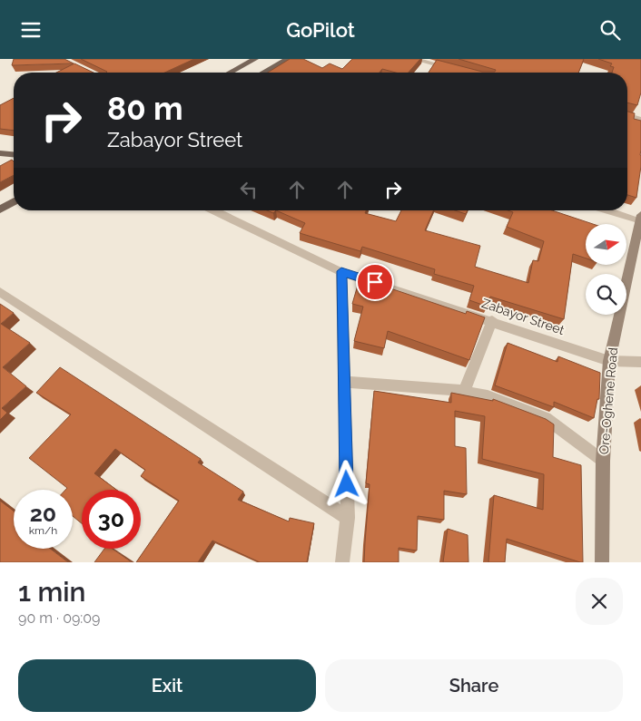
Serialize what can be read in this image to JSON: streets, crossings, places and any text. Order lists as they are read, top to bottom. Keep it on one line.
{"streets":{"street":["Zabayor Street","Ore-Oghene Road"]},"crossings":[["Zabayor Street","Ore-Oghene Road"]],"north":"right","page":{"header":"GoPilot","turn":["80 m","Zabayor Street"],"speed":"20 km/h","limit":"30","heading":["1 min","90 m · 09:09"],"buttons":["Exit","Share"]}}
